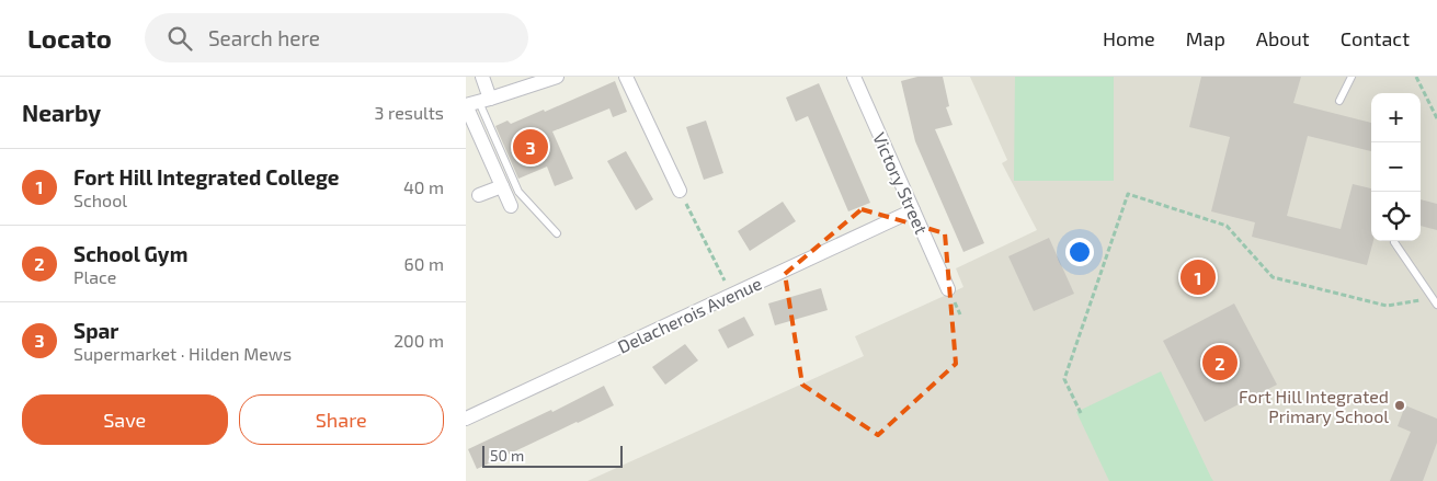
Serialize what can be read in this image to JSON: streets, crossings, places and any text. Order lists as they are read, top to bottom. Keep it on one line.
{"streets":{"street":["Victory Street","Delacherois Avenue"]},"crossings":[["Victory Street","Delacherois Avenue"]],"places":["Fort Hill Integrated Primary School"],"scale_bar":"50 m","page":{"header":"Locato","search":"Search here","nav":["Home","Map","About","Contact"],"heading":["Nearby","3 results"],"map_buttons":["+","−"],"pins":["3","1","2"],"list":[{"mark":"1","name":"Fort Hill Integrated College","note":"School","value":"40 m"},{"mark":"2","name":"School Gym","note":"Place","value":"60 m"},{"mark":"3","name":"Spar","note":"Supermarket · Hilden Mews","value":"200 m"}],"buttons":["Save","Share"],"scale":"50 m"}}
